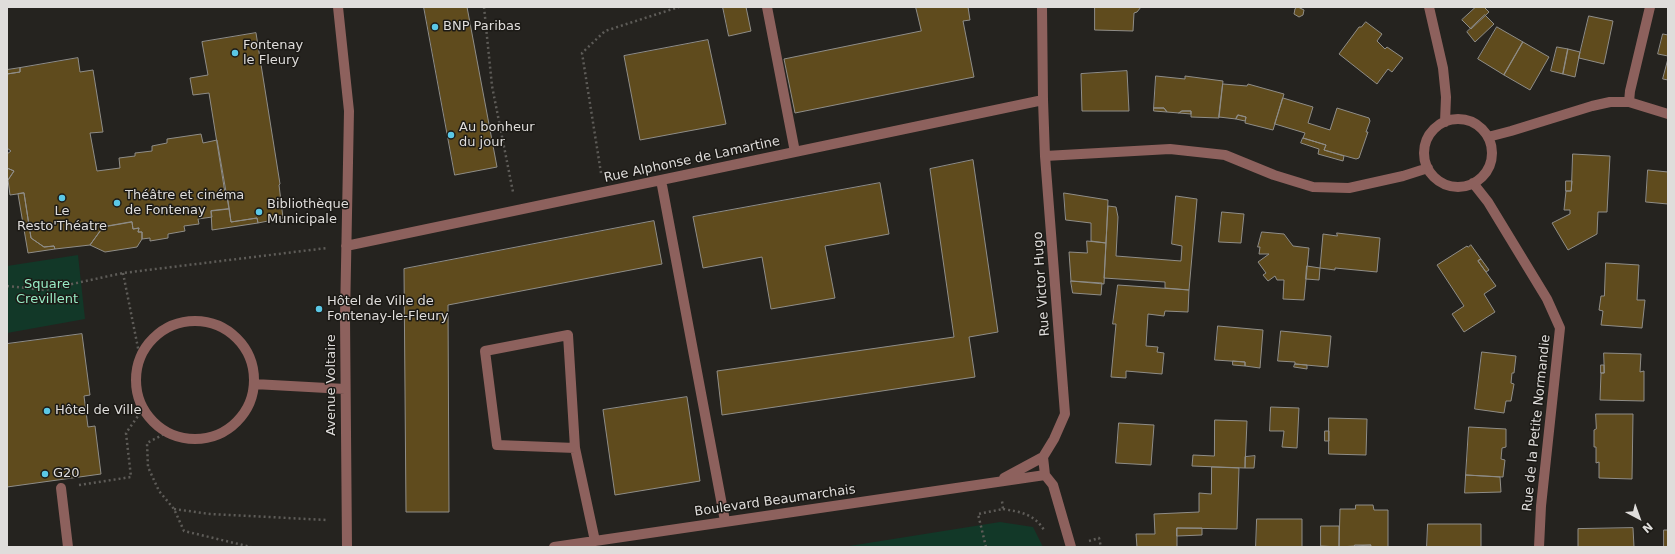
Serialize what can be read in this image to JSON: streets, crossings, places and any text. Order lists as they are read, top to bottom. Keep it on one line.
{"streets":{"street":["Rue Alphonse de Lamartine","Rue Victor Hugo","Avenue Voltaire","Rue de la Petite Normandie","Boulevard Beaumarchais"]},"crossings":[["Rue Alphonse de Lamartine","Rue Victor Hugo"],["Rue Alphonse de Lamartine","Avenue Voltaire"],["Rue Victor Hugo","Boulevard Beaumarchais"]],"parks":["Square Crevillent"],"places":["BNP Paribas","Fontenay le Fleury","Au bonheur du jour","Le Resto'Théatre","Théâtre et cinéma de Fontenay","Bibliothèque Municipale","Hôtel de Ville de Fontenay-le-Fleury","Hôtel de Ville","G20"],"north":"bottom right"}
